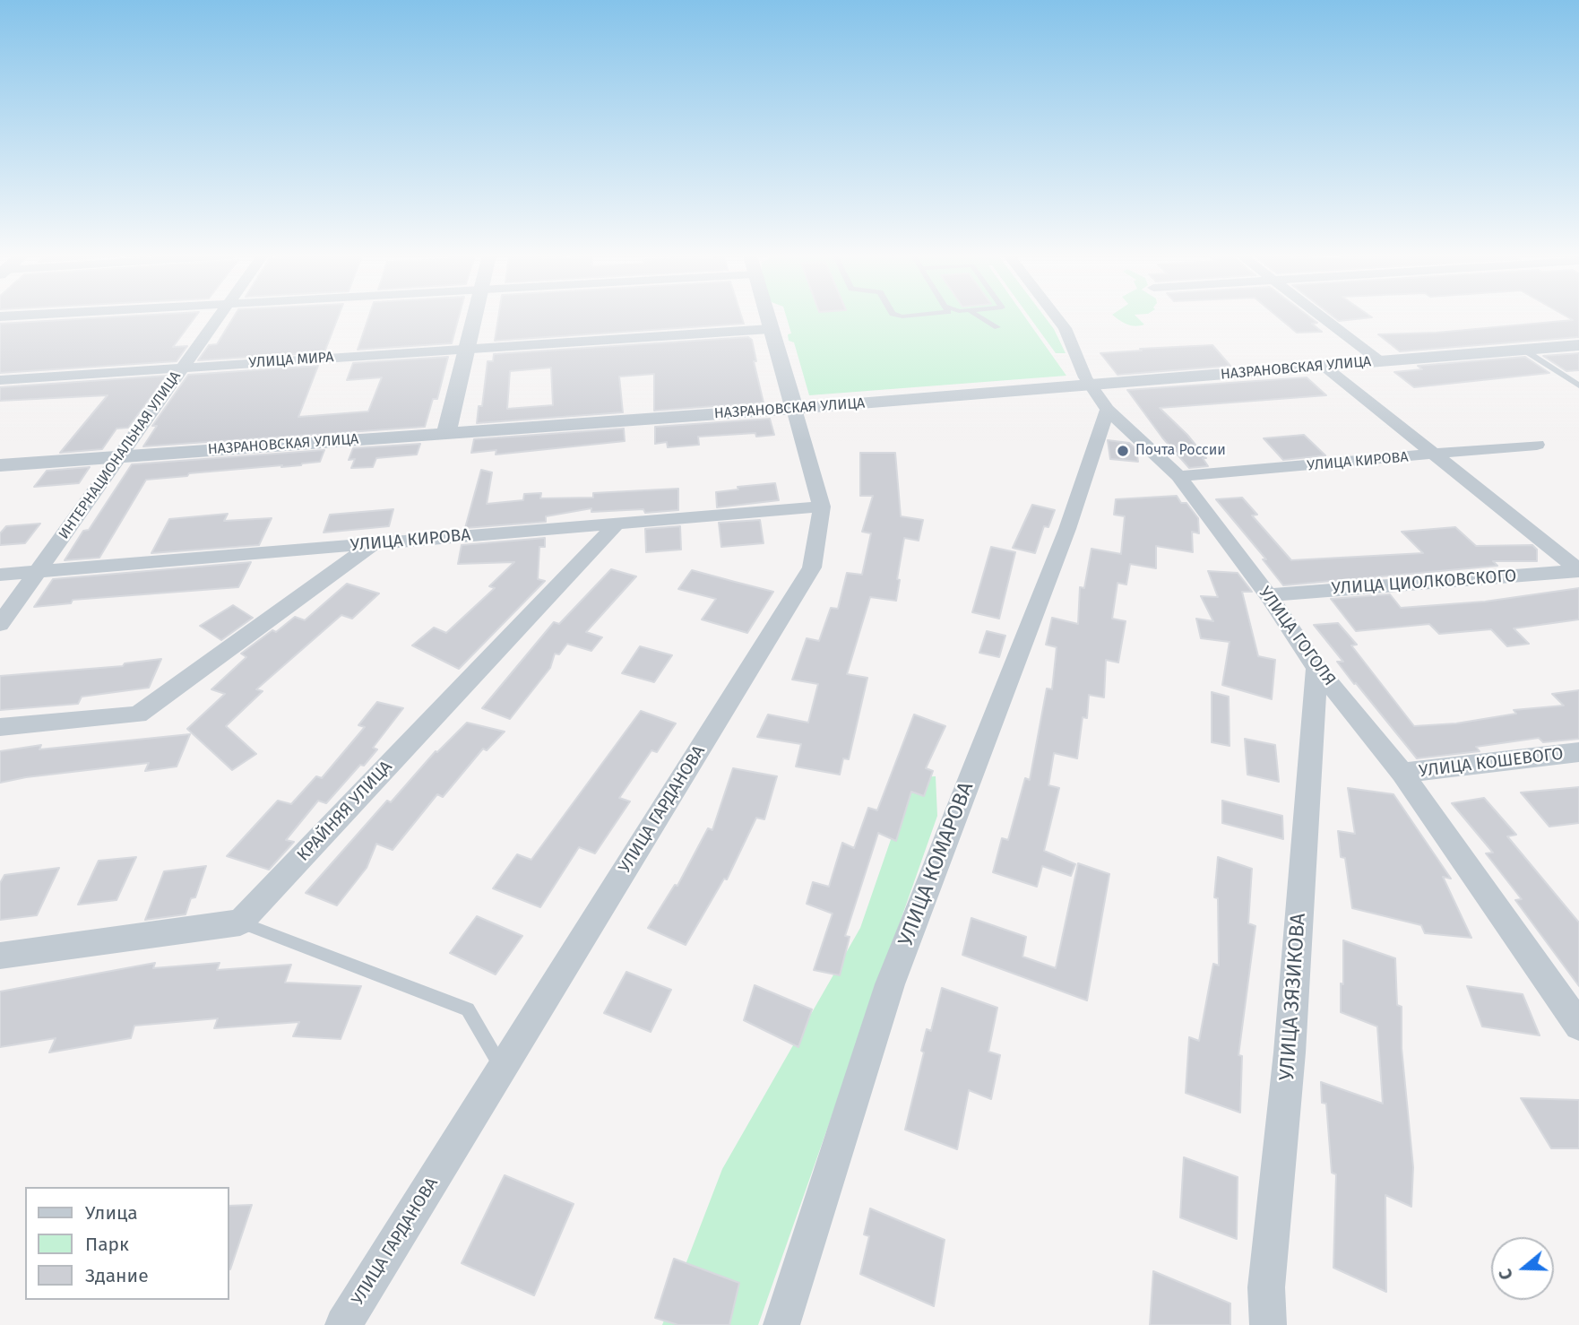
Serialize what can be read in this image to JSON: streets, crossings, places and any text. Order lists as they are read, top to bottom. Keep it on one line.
{"streets":{"street":["УЛИЦА МИРА","НАЗРАНОВСКАЯ УЛИЦА","ИНТЕРНАЦИОНАЛЬНАЯ УЛИЦА","УЛИЦА КИРОВА","УЛИЦА ЦИОЛКОВСКОГО","УЛИЦА ГОГОЛЯ","УЛИЦА КОШЕВОГО","УЛИЦА ГАРДАНОВА","КРАЙНЯЯ УЛИЦА","УЛИЦА КОМАРОВА","УЛИЦА ЗЯЗИКОВА"]},"crossings":[["УЛИЦА МИРА","ИНТЕРНАЦИОНАЛЬНАЯ УЛИЦА"],["УЛИЦА МИРА","УЛИЦА ГАРДАНОВА"],["НАЗРАНОВСКАЯ УЛИЦА","ИНТЕРНАЦИОНАЛЬНАЯ УЛИЦА"],["НАЗРАНОВСКАЯ УЛИЦА","УЛИЦА ГОГОЛЯ"],["НАЗРАНОВСКАЯ УЛИЦА","УЛИЦА ГАРДАНОВА"],["ИНТЕРНАЦИОНАЛЬНАЯ УЛИЦА","УЛИЦА КИРОВА"],["УЛИЦА КИРОВА","УЛИЦА ГОГОЛЯ"],["УЛИЦА КИРОВА","УЛИЦА ГАРДАНОВА"],["УЛИЦА КИРОВА","КРАЙНЯЯ УЛИЦА"],["УЛИЦА ЦИОЛКОВСКОГО","УЛИЦА ГОГОЛЯ"],["УЛИЦА ГОГОЛЯ","УЛИЦА КОШЕВОГО"],["УЛИЦА ГОГОЛЯ","УЛИЦА КОМАРОВА"],["УЛИЦА ГОГОЛЯ","УЛИЦА ЗЯЗИКОВА"]],"places":["Почта России"],"legend":["Улица","Парк","Здание"],"north":"left"}
